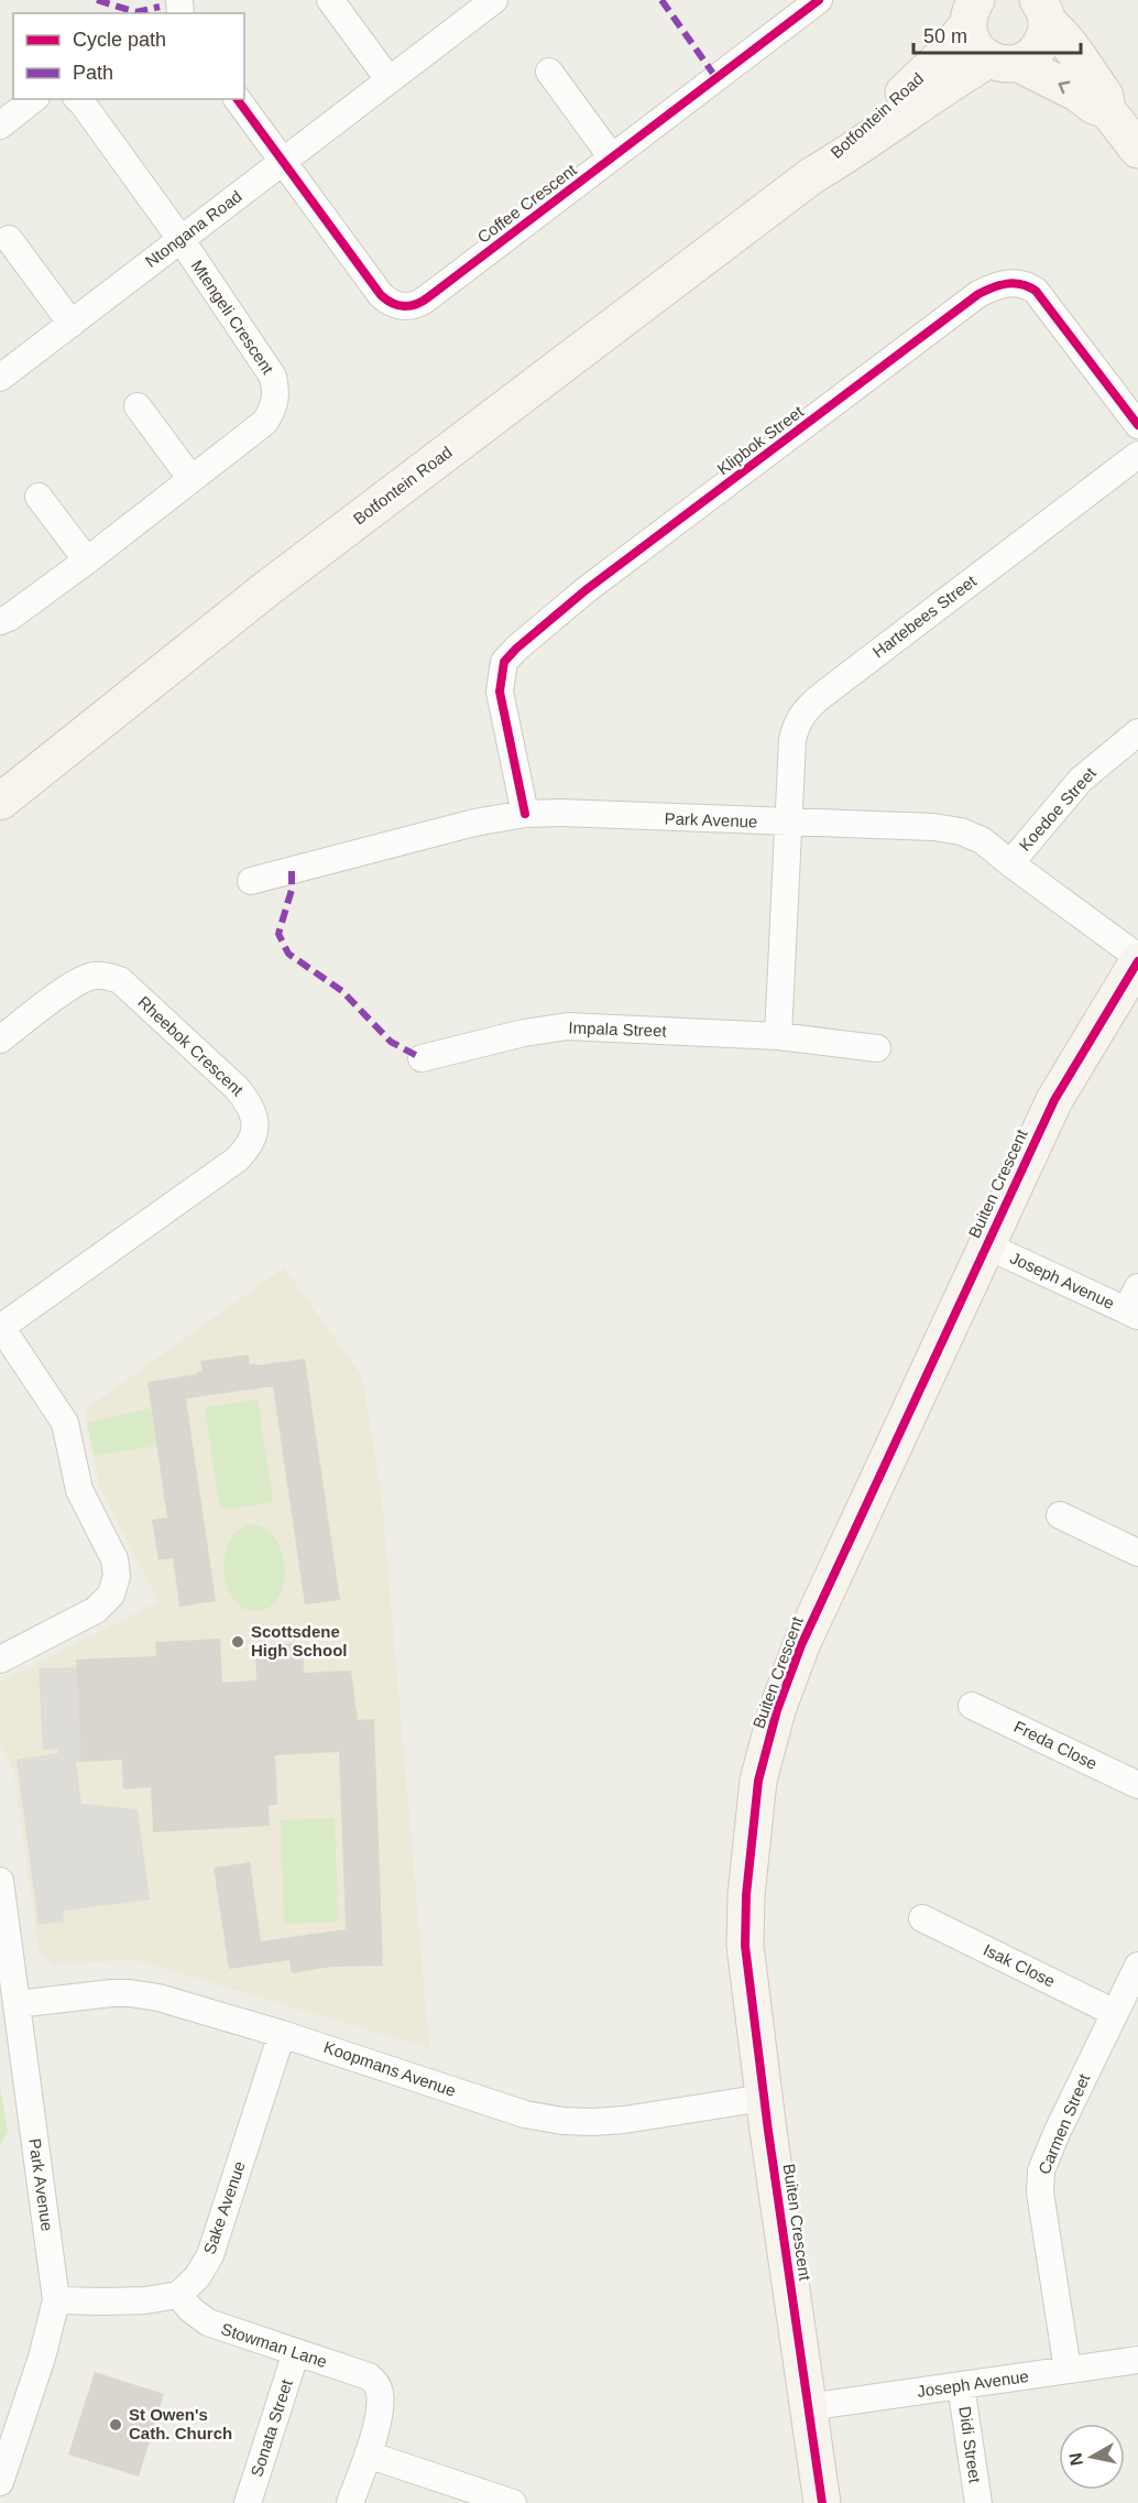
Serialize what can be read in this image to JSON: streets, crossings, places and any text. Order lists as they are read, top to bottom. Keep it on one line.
{"streets":{"street":["Botfontein Road","Coffee Crescent","Ntongana Road","Mtengeli Crescent","Klipbok Street","Hartebees Street","Koedoe Street","Park Avenue","Impala Street","Rheebok Crescent","Buiten Crescent","Joseph Avenue","Freda Close","Isak Close","Koopmans Avenue","Carmen Street","Sake Avenue","Stowman Lane","Sonata Street","Didi Street"]},"crossings":[["Coffee Crescent","Ntongana Road"],["Ntongana Road","Mtengeli Crescent"],["Klipbok Street","Park Avenue"],["Hartebees Street","Park Avenue"],["Koedoe Street","Park Avenue"],["Park Avenue","Buiten Crescent"],["Park Avenue","Koopmans Avenue"],["Buiten Crescent","Joseph Avenue"],["Buiten Crescent","Koopmans Avenue"],["Joseph Avenue","Carmen Street"],["Joseph Avenue","Didi Street"],["Isak Close","Carmen Street"],["Koopmans Avenue","Sake Avenue"],["Sake Avenue","Stowman Lane"],["Stowman Lane","Sonata Street"]],"places":["Scottsdene High School","St Owen's Cath. Church"],"legend":["Cycle path","Path"],"scale_bar":"50 m","north":"left"}
